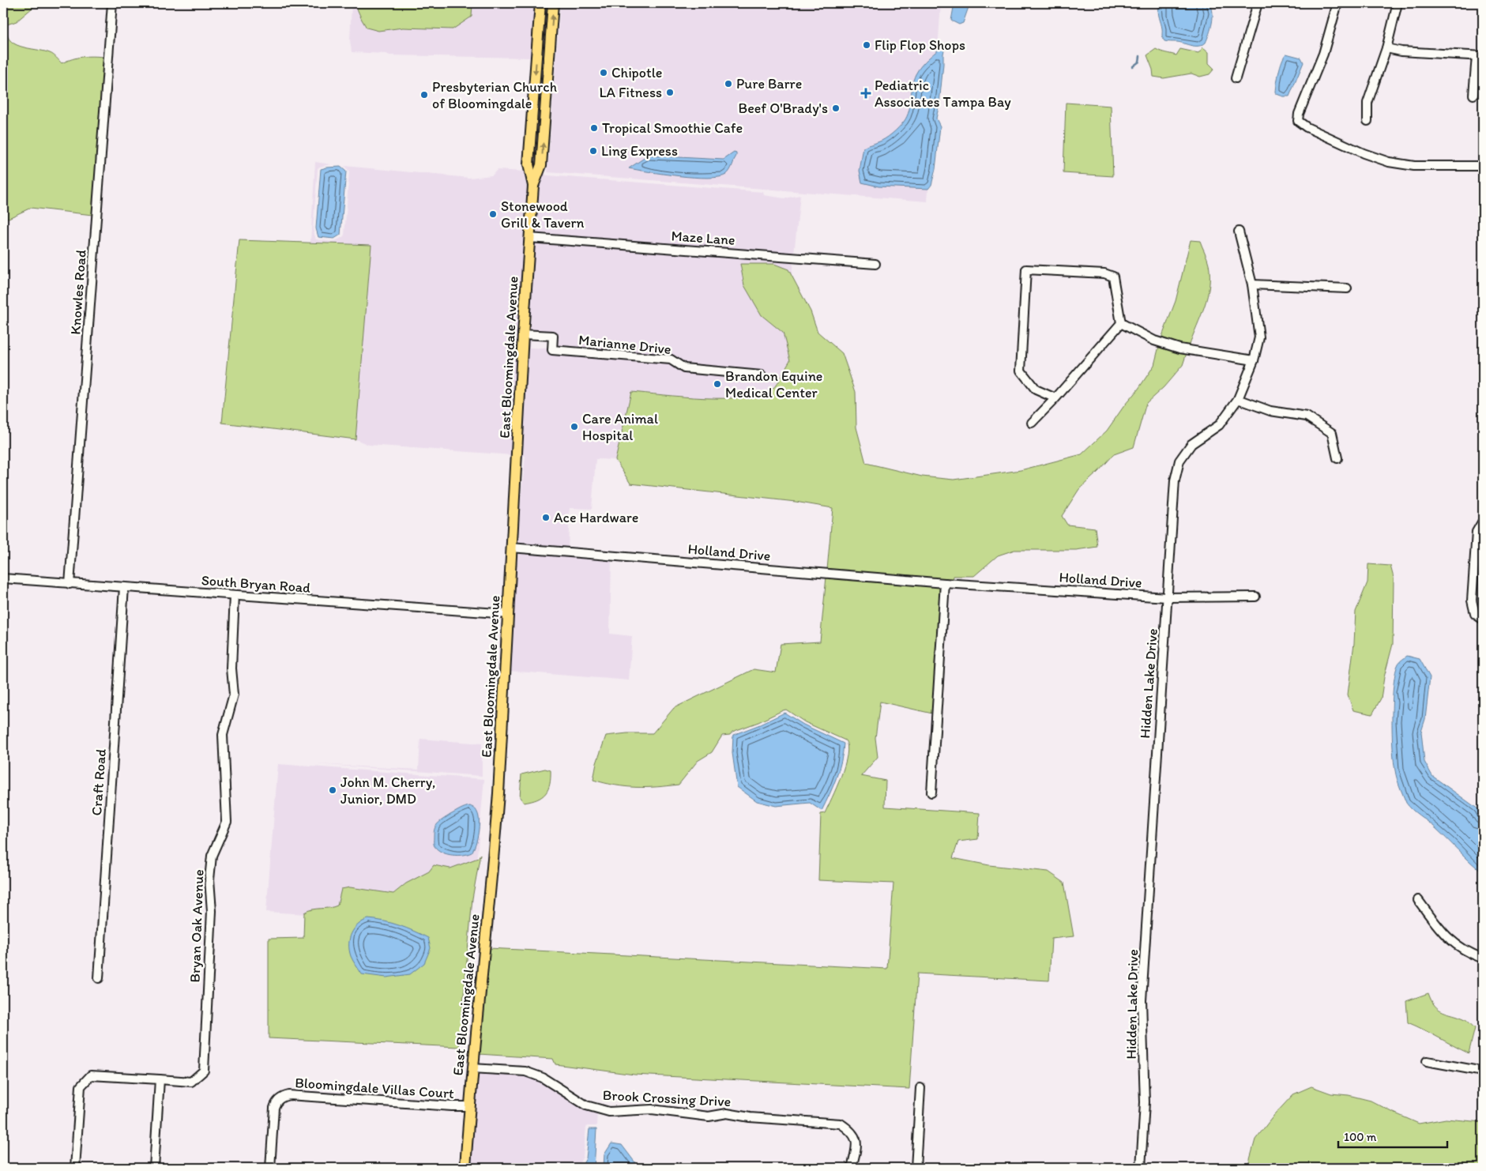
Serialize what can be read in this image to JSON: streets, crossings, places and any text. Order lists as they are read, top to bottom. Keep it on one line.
{"streets":{"main road":["East Bloomingdale Avenue"],"street":["Maze Lane","Knowles Road","Marianne Drive","Holland Drive","South Bryan Road","Hidden Lake Drive","Craft Road","Bryan Oak Avenue","Bloomingdale Villas Court","Brook Crossing Drive"]},"crossings":[["Maze Lane","East Bloomingdale Avenue"],["Knowles Road","South Bryan Road"],["Marianne Drive","East Bloomingdale Avenue"],["East Bloomingdale Avenue","Holland Drive"],["East Bloomingdale Avenue","South Bryan Road"],["East Bloomingdale Avenue","Bloomingdale Villas Court"],["East Bloomingdale Avenue","Brook Crossing Drive"],["Holland Drive","Hidden Lake Drive"],["South Bryan Road","Craft Road"],["South Bryan Road","Bryan Oak Avenue"]],"places":{"other":["Flip Flop Shops","Chipotle","Pure Barre","LA Fitness","Presbyterian Church of Bloomingdale","Beef O'Brady's","Tropical Smoothie Cafe","Ling Express","Stonewood Grill & Tavern","Brandon Equine Medical Center","Care Animal Hospital","Ace Hardware","John M. Cherry, Junior, DMD"],"health":["Pediatric Associates Tampa Bay"]},"scale_bar":"100 m"}
